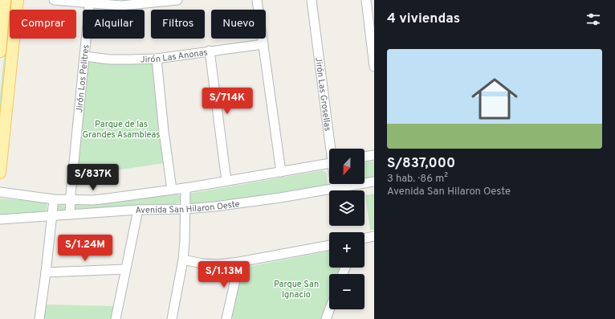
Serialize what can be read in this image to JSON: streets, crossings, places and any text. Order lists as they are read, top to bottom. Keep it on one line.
{"streets":{"street":["Jirón Las Anonas","Jirón Los Pelitres","Jirón Las Grosellas","Avenida San Hilaron Oeste"]},"crossings":[["Jirón Las Anonas","Jirón Los Pelitres"],["Jirón Los Pelitres","Avenida San Hilaron Oeste"],["Jirón Las Grosellas","Avenida San Hilaron Oeste"]],"parks":["Parque de las Grandes Asambleas","Parque San Ignacio"],"north":"bottom","page":{"heading":"4 viviendas","chip":["Comprar","Alquilar","Filtros","Nuevo"],"list":[{"name":"S/837,000","note":"3 hab. · 86 m² · Avenida San Hilaron Oeste"}],"price":["S/714K","S/837K","S/1.24M","S/1.13M"],"map_buttons":["+","−"]}}
